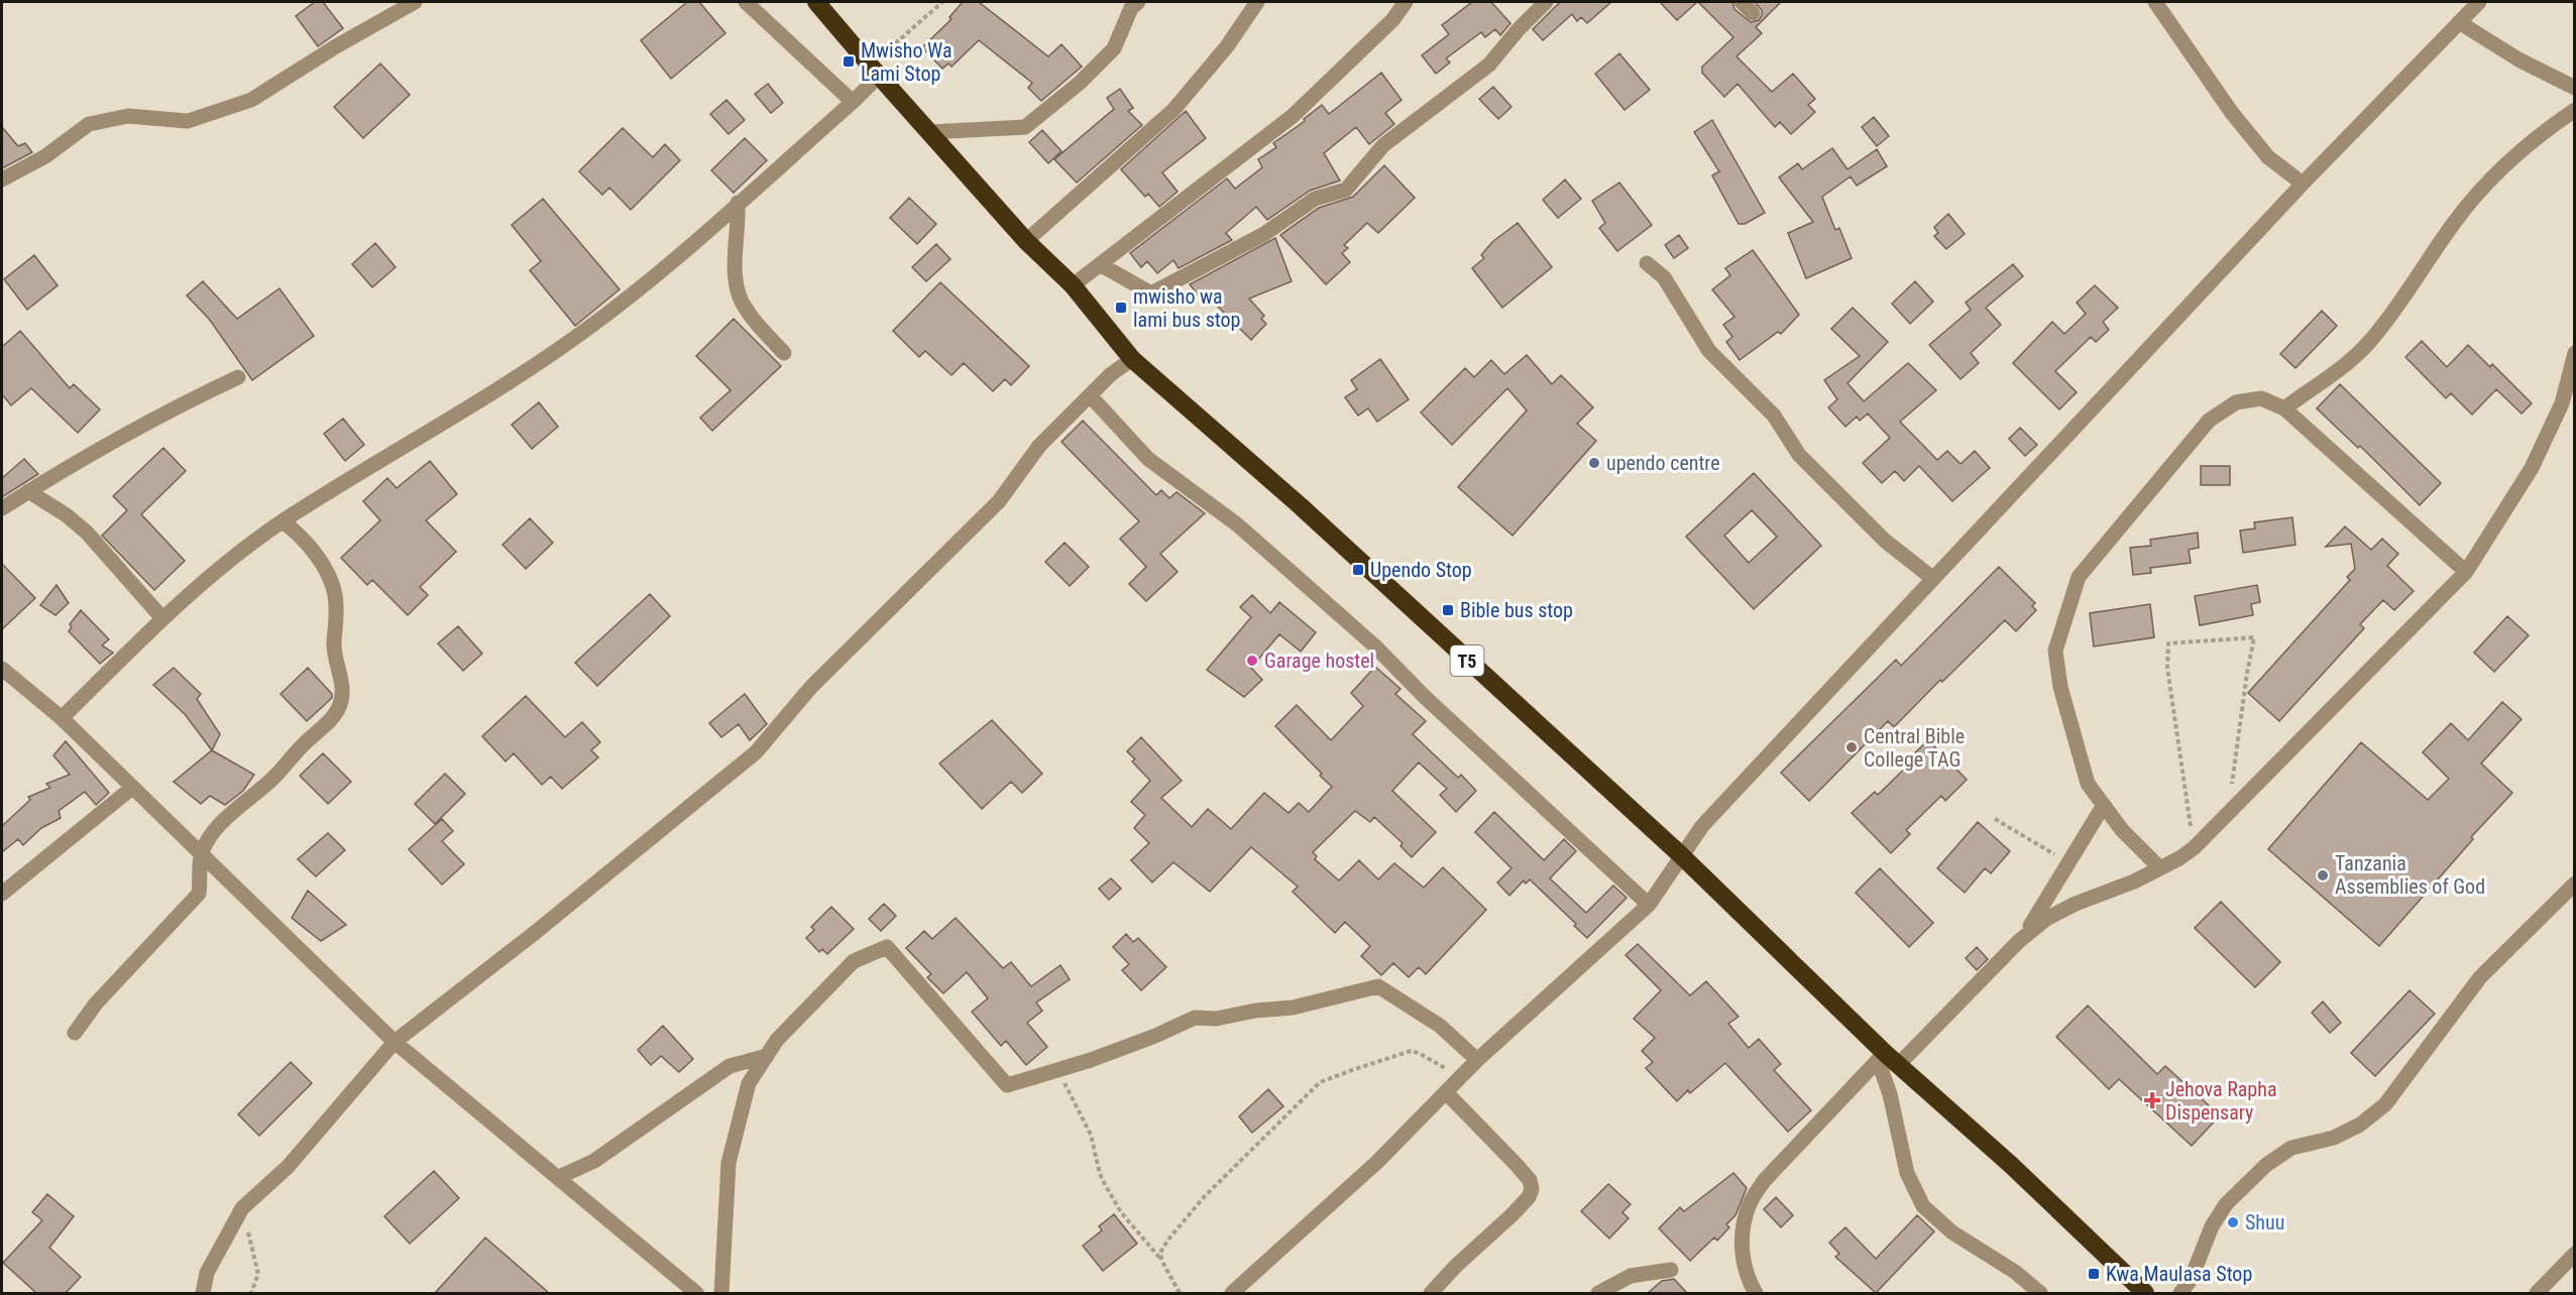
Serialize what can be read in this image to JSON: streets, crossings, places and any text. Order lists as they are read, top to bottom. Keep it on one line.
{"streets":{"highway":["T5"]},"places":{"transit":["Mwisho Wa Lami Stop","mwisho wa lami bus stop","Upendo Stop","Bible bus stop","Kwa Maulasa Stop"],"other":["upendo centre","Garage hostel","Central Bible College TAG","Tanzania Assemblies of God","Shuu"],"health":["Jehova Rapha Dispensary"]}}
